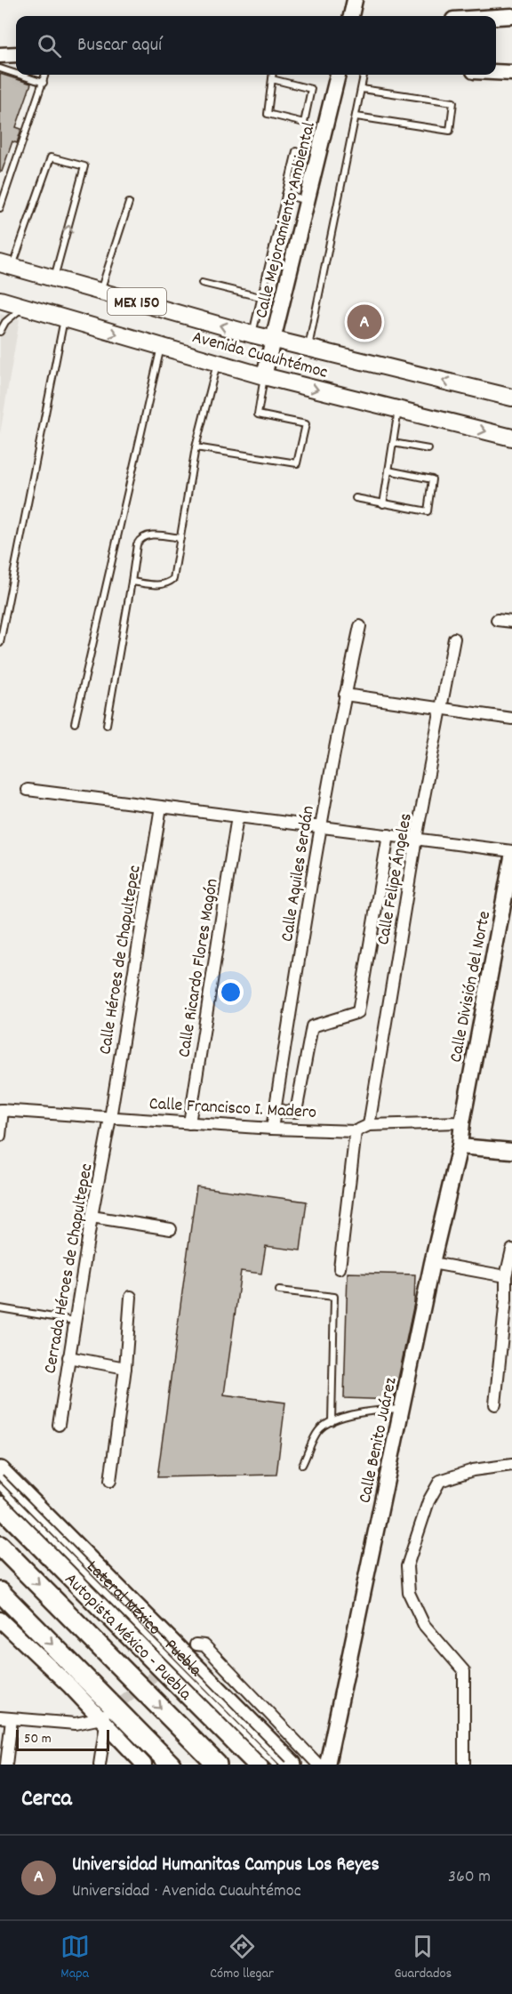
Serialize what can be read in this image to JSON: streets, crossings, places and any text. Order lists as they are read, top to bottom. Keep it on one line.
{"streets":{"highway":["Lateral México - Puebla","Autopista México - Puebla"],"main road":["Calle Mejoramiento Ambiental","MEX 150","Avenida Cuauhtémoc","Calle División del Norte","Calle Benito Juárez"],"street":["Calle Aquiles Serdán","Calle Felipe Ángeles","Calle Héroes de Chapultepec","Calle Ricardo Flores Magón","Calle Francisco I. Madero","Cerrada Héroes de Chapultepec"]},"crossings":[["Calle Mejoramiento Ambiental","Avenida Cuauhtémoc"],["Calle Aquiles Serdán","Calle Francisco I. Madero"],["Calle Felipe Ángeles","Calle Francisco I. Madero"],["Calle Héroes de Chapultepec","Calle Francisco I. Madero"],["Calle Héroes de Chapultepec","Cerrada Héroes de Chapultepec"],["Calle Ricardo Flores Magón","Calle Francisco I. Madero"],["Calle División del Norte","Calle Francisco I. Madero"],["Calle División del Norte","Calle Benito Juárez"],["Calle Francisco I. Madero","Cerrada Héroes de Chapultepec"],["Calle Francisco I. Madero","Calle Benito Juárez"]],"scale_bar":"50 m","page":{"search":"Buscar aquí","pins":"A","scale":"50 m","heading":"Cerca","list":[{"mark":"A","name":"Universidad Humanitas Campus Los Reyes","note":"Universidad · Avenida Cuauhtémoc","value":"360 m"}],"nav":["Mapa","Cómo llegar","Guardados"]}}
